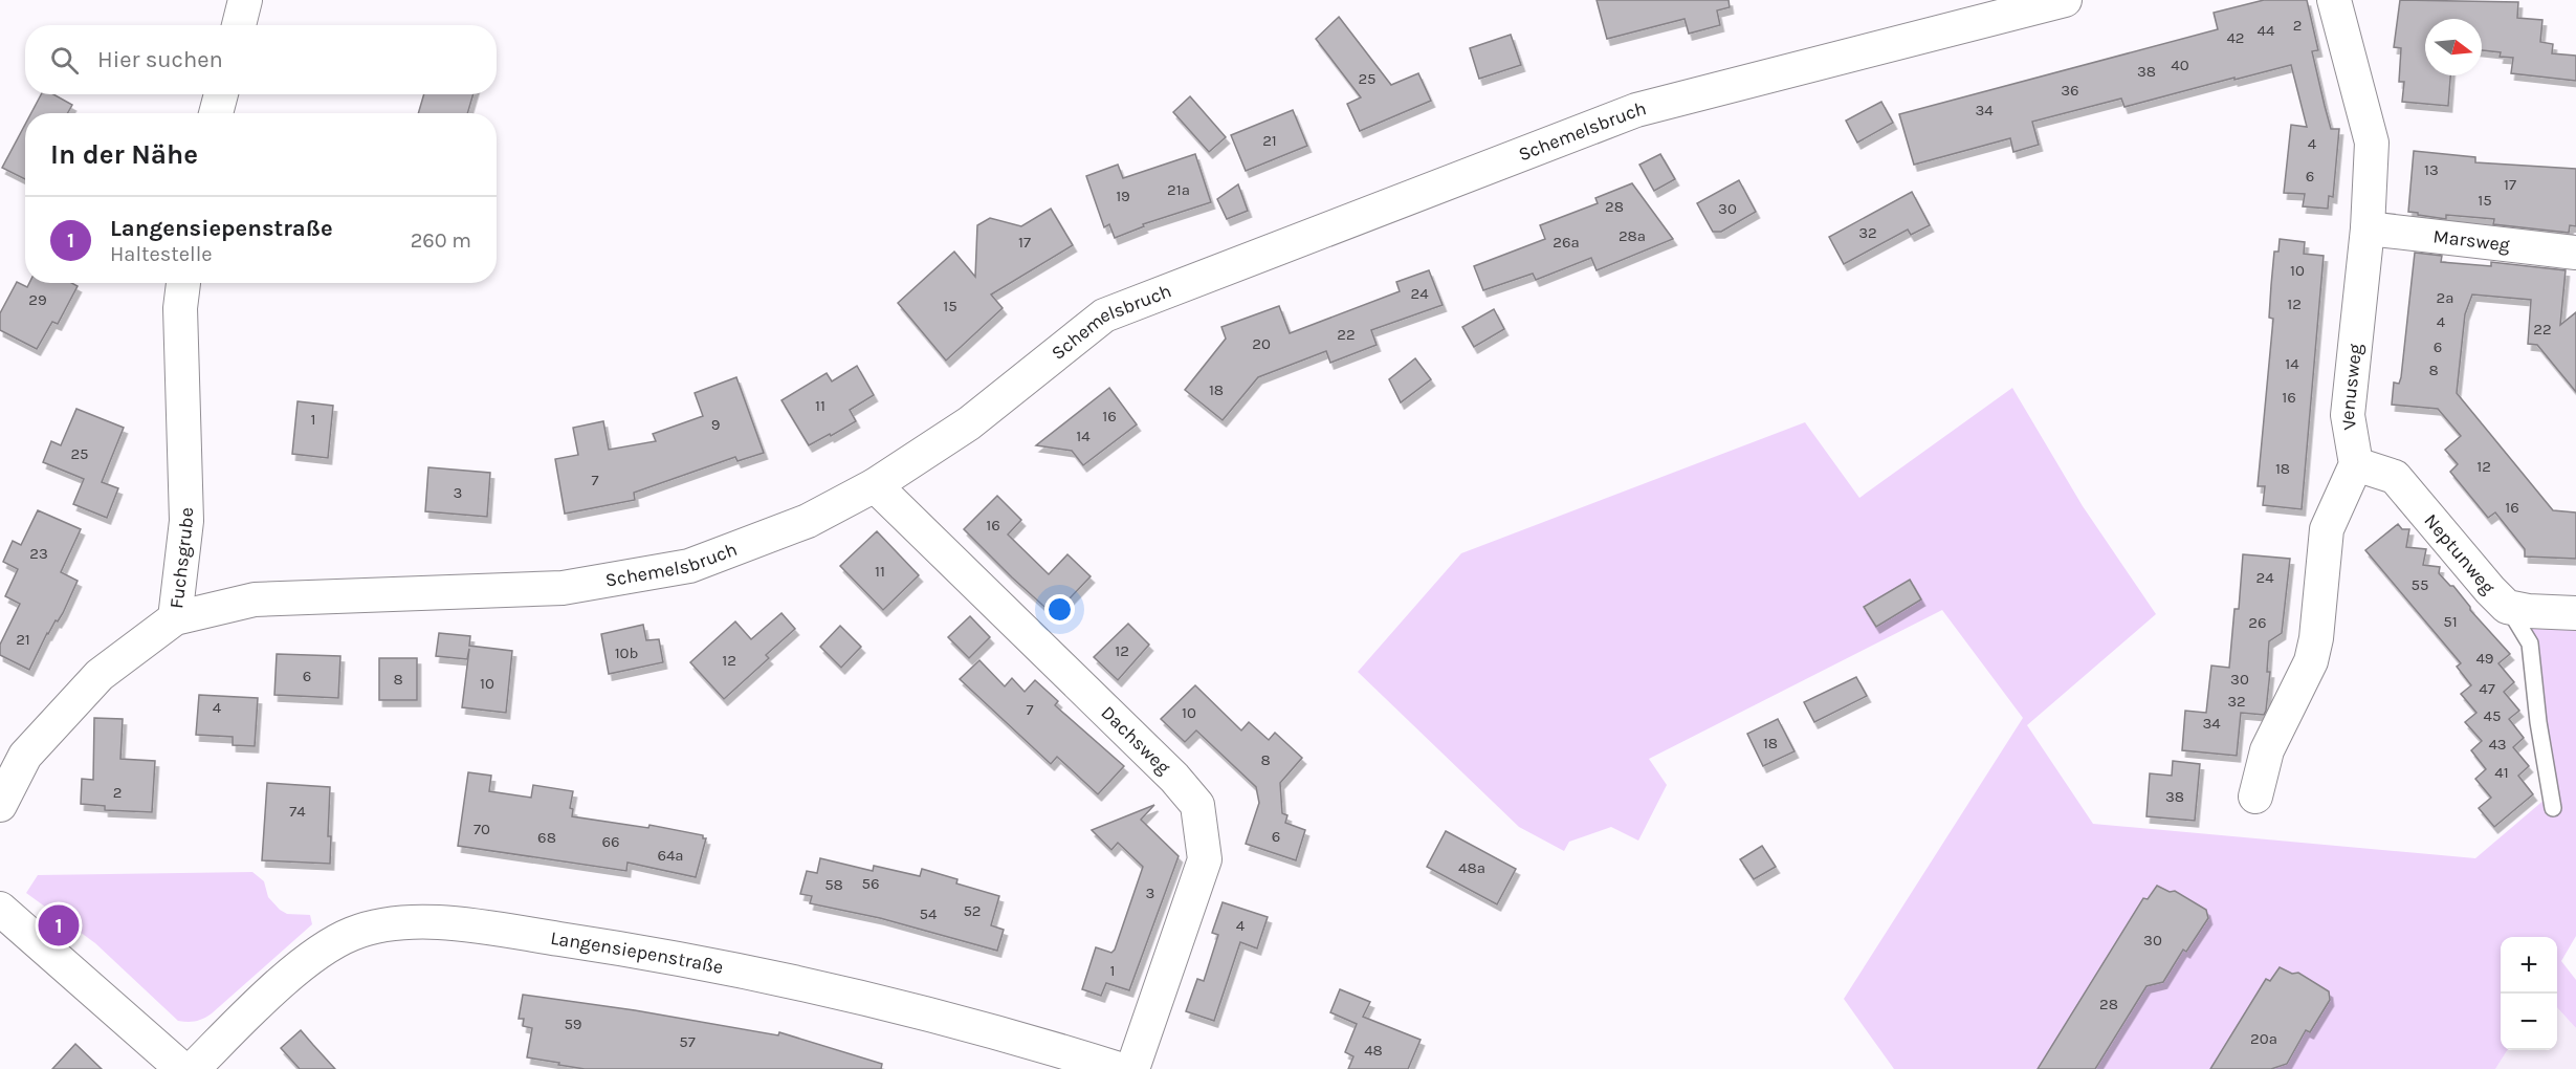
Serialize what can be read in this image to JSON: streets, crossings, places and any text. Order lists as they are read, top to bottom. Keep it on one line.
{"streets":{"street":["Schemelsbruch","Marsweg","Venusweg","Neptunweg","Fuchsgrube","Dachsweg","Langensiepenstraße"]},"crossings":[["Schemelsbruch","Fuchsgrube"],["Schemelsbruch","Dachsweg"],["Marsweg","Venusweg"],["Venusweg","Neptunweg"]],"house_numbers":["2","44","42","40","38","25","36","34","21","4","13","6","17","21a","19","15","28","30","32","28a","17","26a","10","24","2a","29","12","15","4","22","22","20","6","14","8","18","16","11","16","1","9","14","25","12","18","7","3","16","16","23","11","24","55","51","26","21","12","10b","49","12","6","8","30","10","47","32","4","7","10","45","34","18","43","8","41","2","38","74","70","6","68","66","64a","48a","56","58","3","52","54","4","30","1","28","59","20a","57","48"],"north":"right","page":{"search":"Hier suchen","heading":"In der Nähe","list":[{"mark":"1","name":"Langensiepenstraße","note":"Haltestelle","value":"260 m"}],"pins":"1","map_buttons":["+","−"]}}
